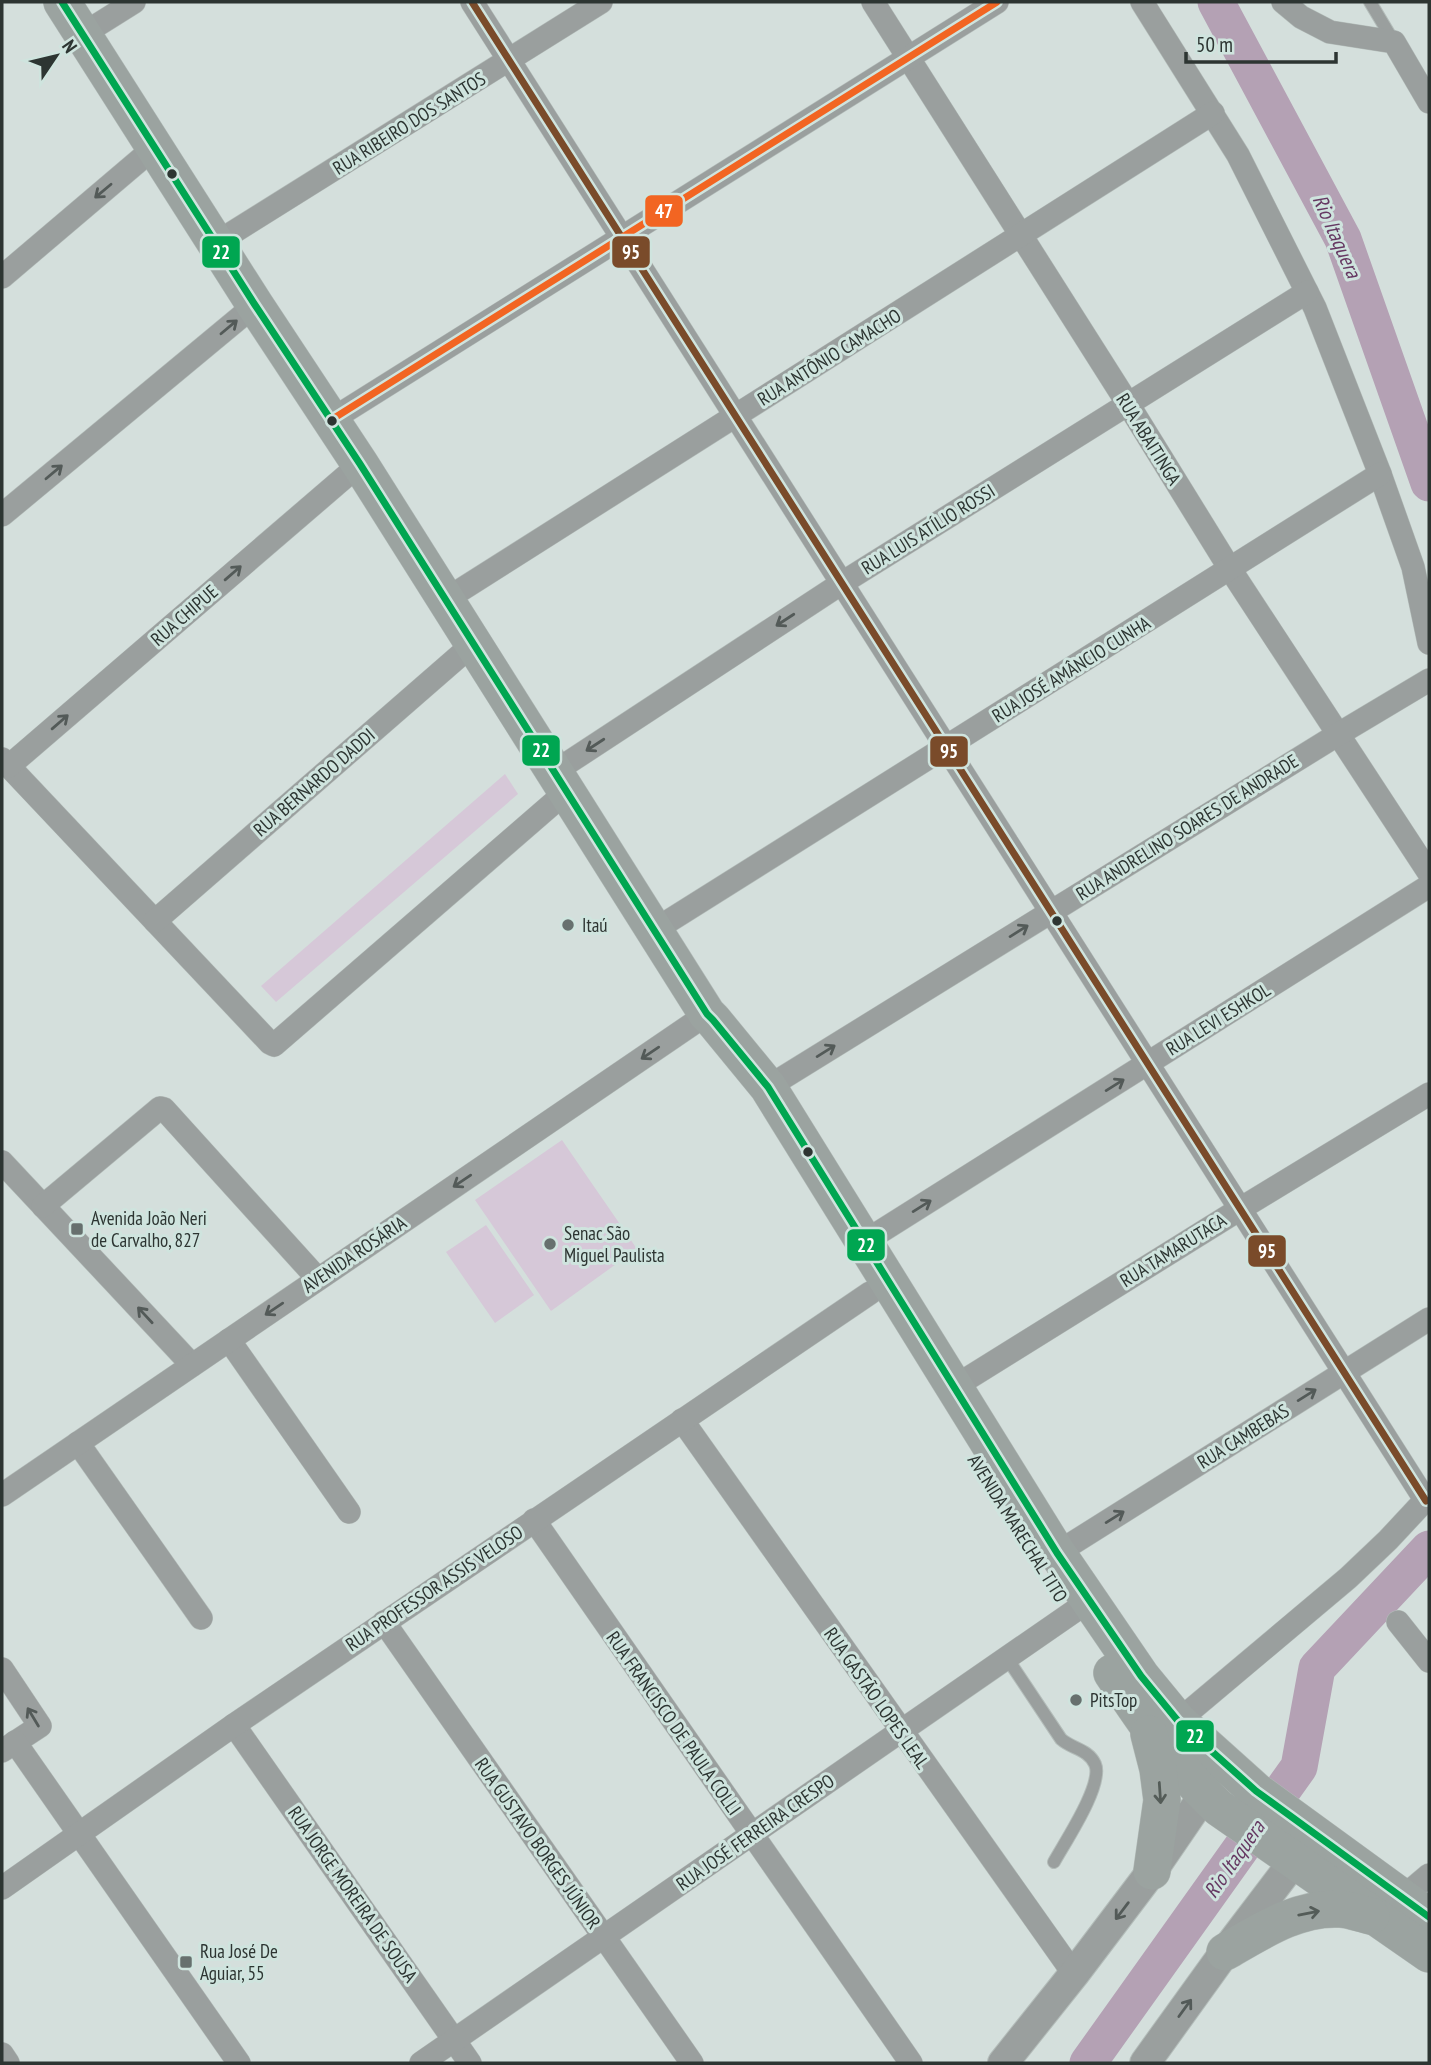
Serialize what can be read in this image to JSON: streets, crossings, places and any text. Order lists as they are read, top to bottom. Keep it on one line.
{"streets":{"main road":["AVENIDA MARECHAL TITO"],"street":["RUA RIBEIRO DOS SANTOS","RUA ANTÔNIO CAMACHO","RUA ABAITINGA","RUA LUIS ATÍLIO ROSSI","RUA CHIPUE","RUA JOSÉ AMÂNCIO CUNHA","RUA BERNARDO DADDI","RUA ANDRELINO SOARES DE ANDRADE","RUA LEVI ESHKOL","RUA TAMARUTACA","AVENIDA ROSÁRIA","RUA CAMBEBAS","RUA PROFESSOR ASSIS VELOSO","RUA GASTÃO LOPES LEAL","RUA FRANCISCO DE PAULA COLLI","RUA JOSÉ FERREIRA CRESPO","RUA GUSTAVO BORGES JÚNIOR","RUA JORGE MOREIRA DE SOUSA"]},"crossings":[["RUA RIBEIRO DOS SANTOS","AVENIDA MARECHAL TITO"],["RUA ANTÔNIO CAMACHO","RUA ABAITINGA"],["RUA ANTÔNIO CAMACHO","AVENIDA MARECHAL TITO"],["RUA ABAITINGA","RUA LUIS ATÍLIO ROSSI"],["RUA ABAITINGA","RUA JOSÉ AMÂNCIO CUNHA"],["RUA ABAITINGA","RUA ANDRELINO SOARES DE ANDRADE"],["RUA LUIS ATÍLIO ROSSI","RUA BERNARDO DADDI"],["RUA LUIS ATÍLIO ROSSI","AVENIDA MARECHAL TITO"],["RUA CHIPUE","AVENIDA MARECHAL TITO"],["RUA JOSÉ AMÂNCIO CUNHA","AVENIDA MARECHAL TITO"],["RUA BERNARDO DADDI","AVENIDA MARECHAL TITO"],["RUA ANDRELINO SOARES DE ANDRADE","AVENIDA MARECHAL TITO"],["RUA LEVI ESHKOL","AVENIDA MARECHAL TITO"],["RUA TAMARUTACA","AVENIDA MARECHAL TITO"],["AVENIDA ROSÁRIA","AVENIDA MARECHAL TITO"],["RUA CAMBEBAS","AVENIDA MARECHAL TITO"],["AVENIDA MARECHAL TITO","RUA PROFESSOR ASSIS VELOSO"],["AVENIDA MARECHAL TITO","RUA JOSÉ FERREIRA CRESPO"],["RUA PROFESSOR ASSIS VELOSO","RUA GASTÃO LOPES LEAL"],["RUA PROFESSOR ASSIS VELOSO","RUA FRANCISCO DE PAULA COLLI"],["RUA PROFESSOR ASSIS VELOSO","RUA GUSTAVO BORGES JÚNIOR"],["RUA PROFESSOR ASSIS VELOSO","RUA JORGE MOREIRA DE SOUSA"],["RUA GASTÃO LOPES LEAL","RUA JOSÉ FERREIRA CRESPO"],["RUA FRANCISCO DE PAULA COLLI","RUA JOSÉ FERREIRA CRESPO"],["RUA JOSÉ FERREIRA CRESPO","RUA GUSTAVO BORGES JÚNIOR"],["RUA JOSÉ FERREIRA CRESPO","RUA JORGE MOREIRA DE SOUSA"]],"one_way":["RUA ANDRELINO SOARES DE ANDRADE","RUA LEVI ESHKOL","AVENIDA ROSÁRIA"],"water":["Rio Itaquera"],"places":{"other":["Itaú","Senac São Miguel Paulista","PitsTop"],"transit":["Avenida João Neri de Carvalho, 827","Rua José De Aguiar, 55"]},"lines":["transit line 22","transit line 95","transit line 47"],"scale_bar":"50 m","north":"top right"}
